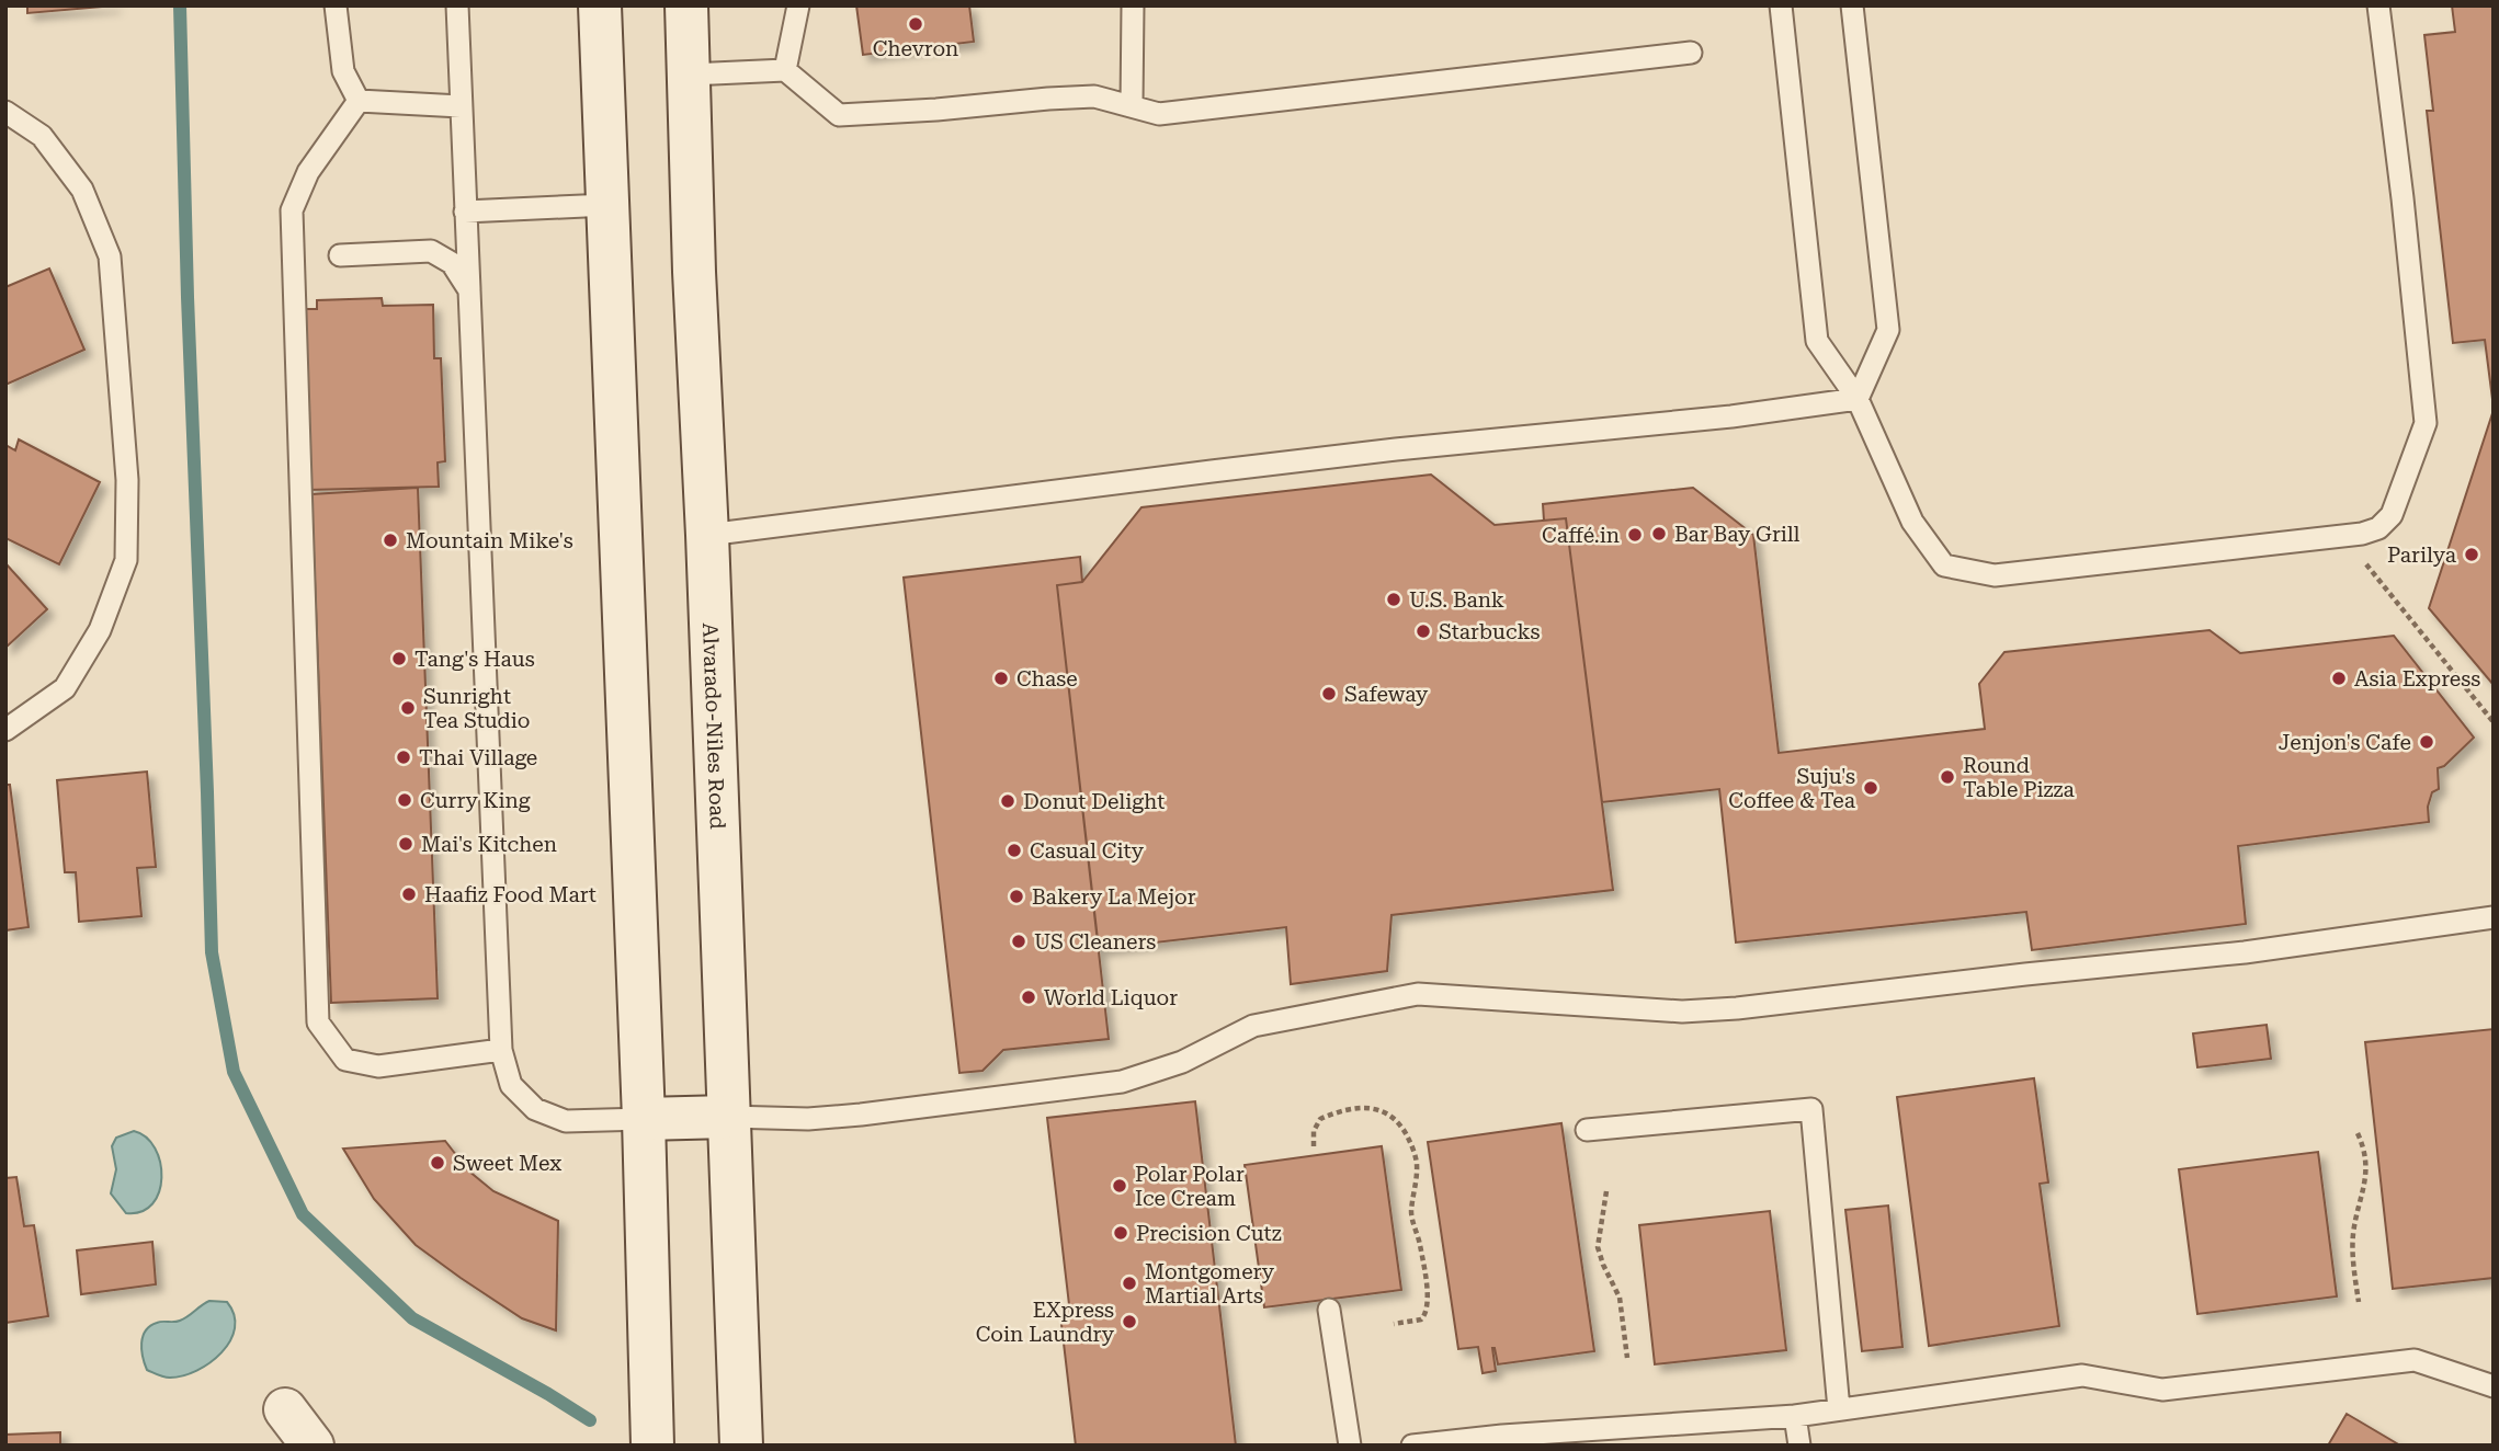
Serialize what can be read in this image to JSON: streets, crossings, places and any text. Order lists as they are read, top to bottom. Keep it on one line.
{"streets":{"main road":["Alvarado-Niles Road"]},"places":["Chevron","Bar Bay Grill","Caffé.in","Mountain Mike's","Parilya","U.S. Bank","Starbucks","Tang's Haus","Chase","Asia Express","Safeway","Sunright Tea Studio","Jenjon's Cafe","Thai Village","Round Table Pizza","Suju's Coffee & Tea","Curry King","Donut Delight","Mai's Kitchen","Casual City","Haafiz Food Mart","Bakery La Mejor","US Cleaners","World Liquor","Sweet Mex","Polar Polar Ice Cream","Precision Cutz","Montgomery Martial Arts","EXpress Coin Laundry"]}
